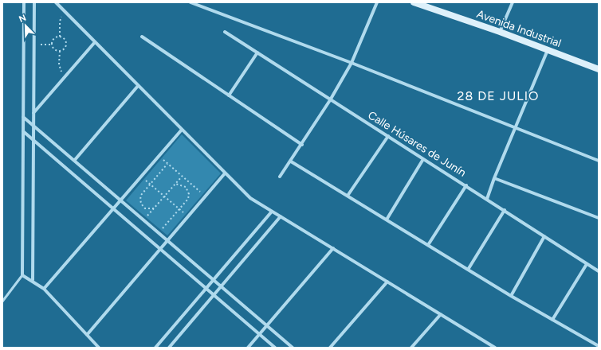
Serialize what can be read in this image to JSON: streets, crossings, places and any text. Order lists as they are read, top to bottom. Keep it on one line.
{"streets":{"main road":["Avenida Industrial"],"street":["Calle Húsares de Junín"]},"districts":["28 DE JULIO"],"north":"top left"}
